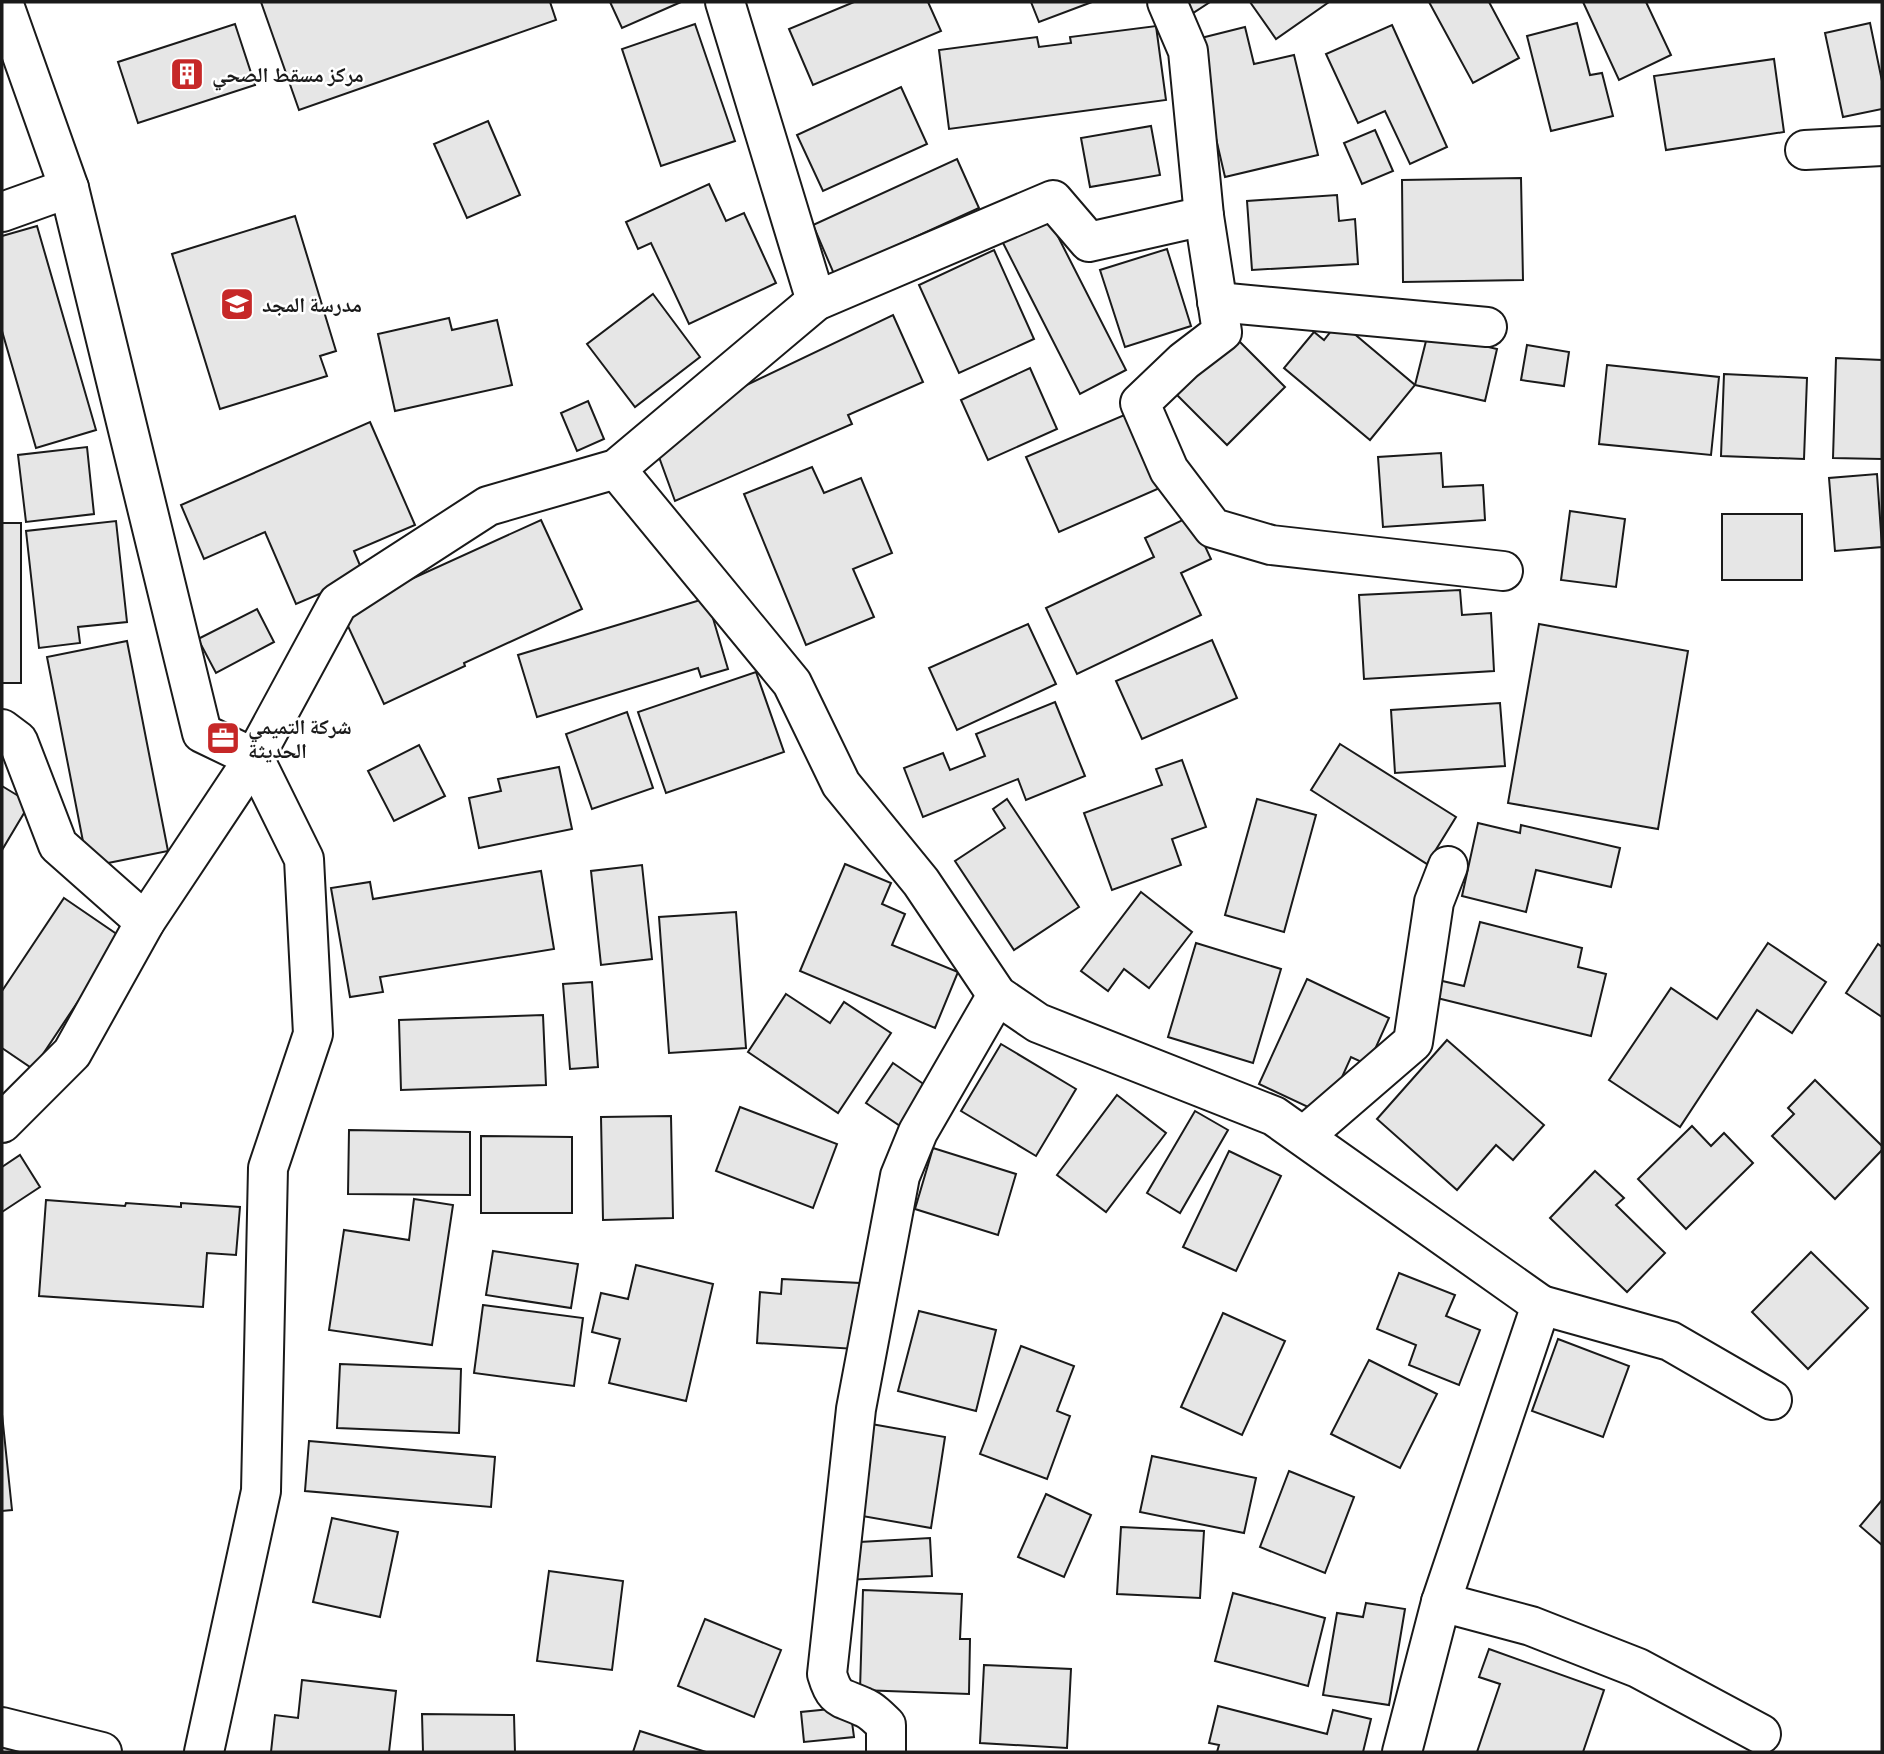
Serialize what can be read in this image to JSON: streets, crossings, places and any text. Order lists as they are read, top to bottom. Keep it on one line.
{"places":{"building":["مركز مسقط الصحي"],"school or university":["مدرسة المجد"],"office":["شركة التميمي الحديثة"]}}
